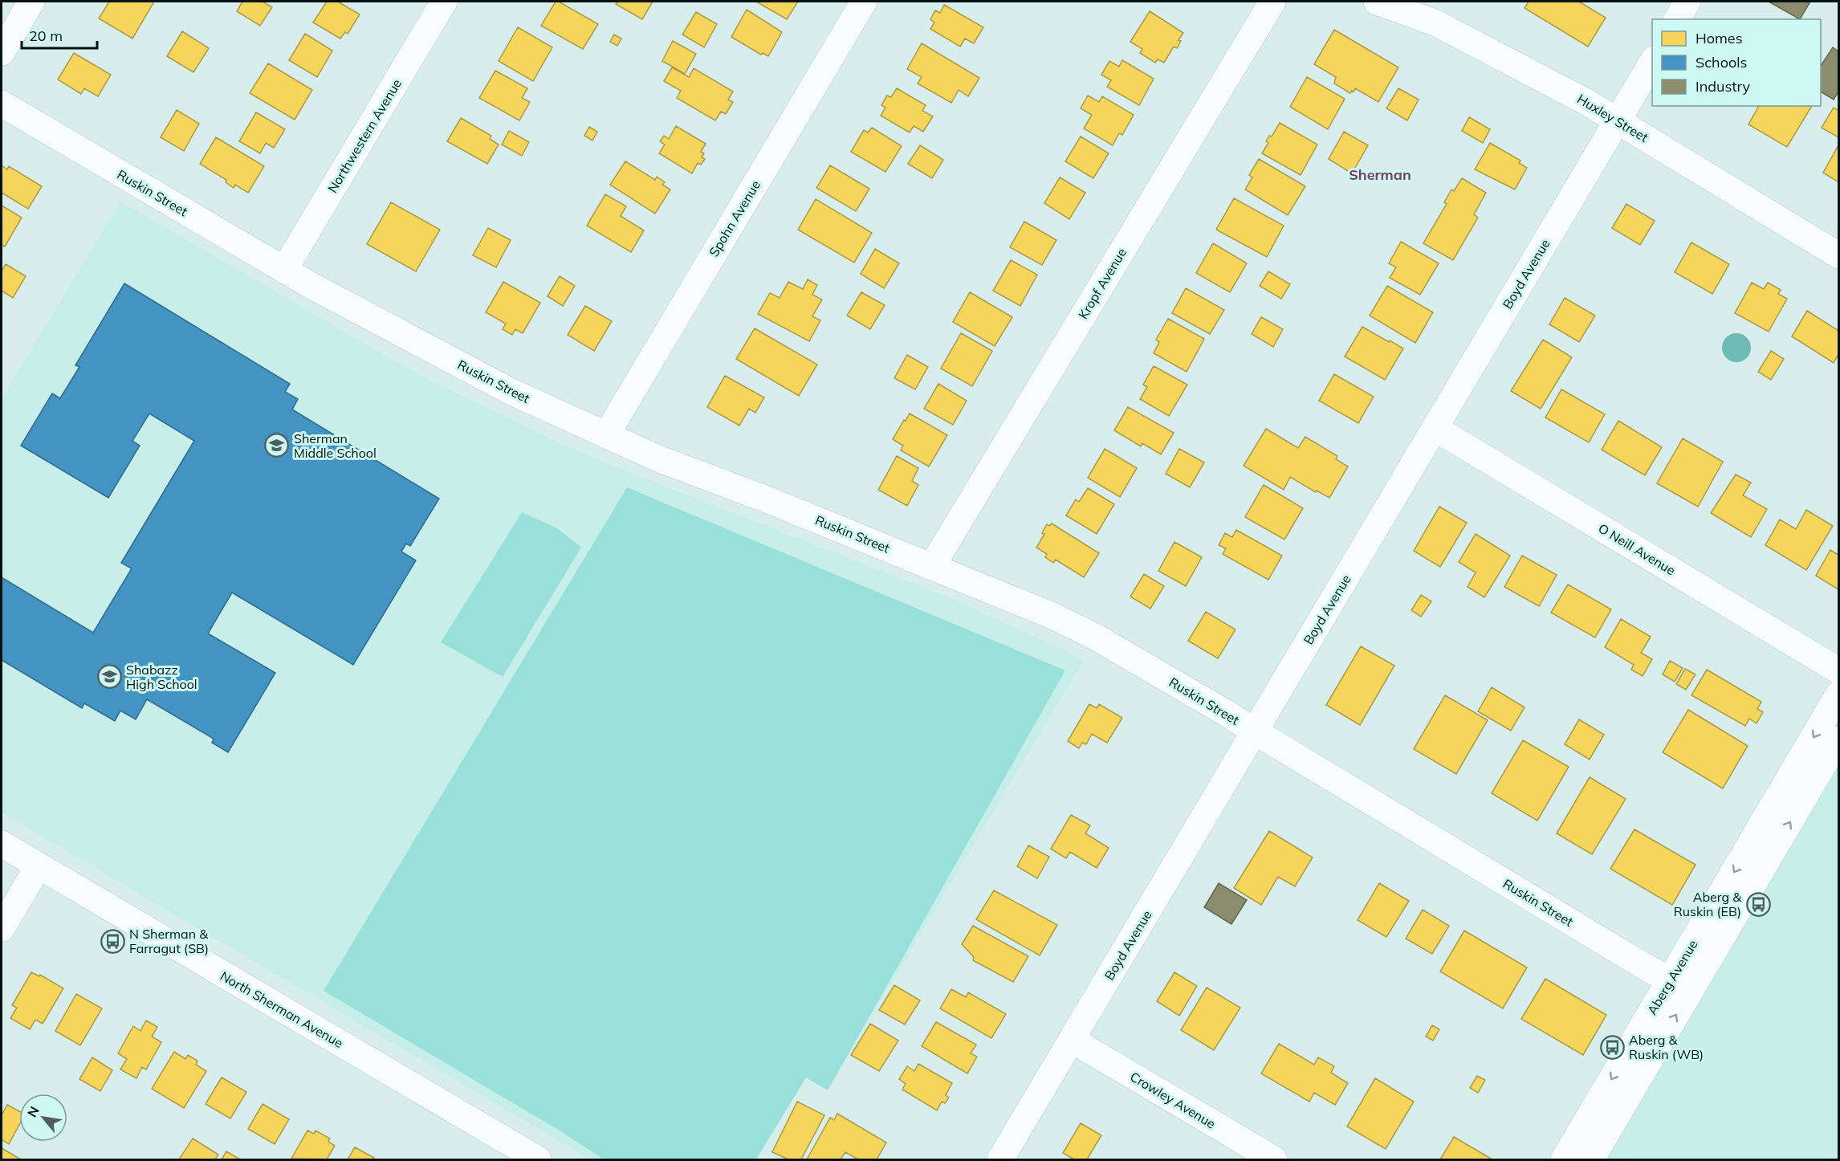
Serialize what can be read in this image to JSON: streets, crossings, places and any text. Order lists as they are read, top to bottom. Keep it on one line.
{"streets":{"street":["Huxley Street","Northwestern Avenue","Ruskin Street","Spohn Avenue","Boyd Avenue","Kropf Avenue","O Neill Avenue","Aberg Avenue","North Sherman Avenue","Crowley Avenue"]},"crossings":[["Huxley Street","Boyd Avenue"],["Northwestern Avenue","Ruskin Street"],["Ruskin Street","Spohn Avenue"],["Ruskin Street","Boyd Avenue"],["Ruskin Street","Kropf Avenue"],["Ruskin Street","Aberg Avenue"],["Boyd Avenue","O Neill Avenue"],["Boyd Avenue","Crowley Avenue"]],"districts":["Sherman"],"places":{"school or university":["Sherman Middle School","Shabazz High School"],"bus stop":["Aberg & Ruskin (EB)","N Sherman & Farragut (SB)","Aberg & Ruskin (WB)"]},"legend":["Homes","Schools","Industry"],"scale_bar":"20 m","north":"top left"}
